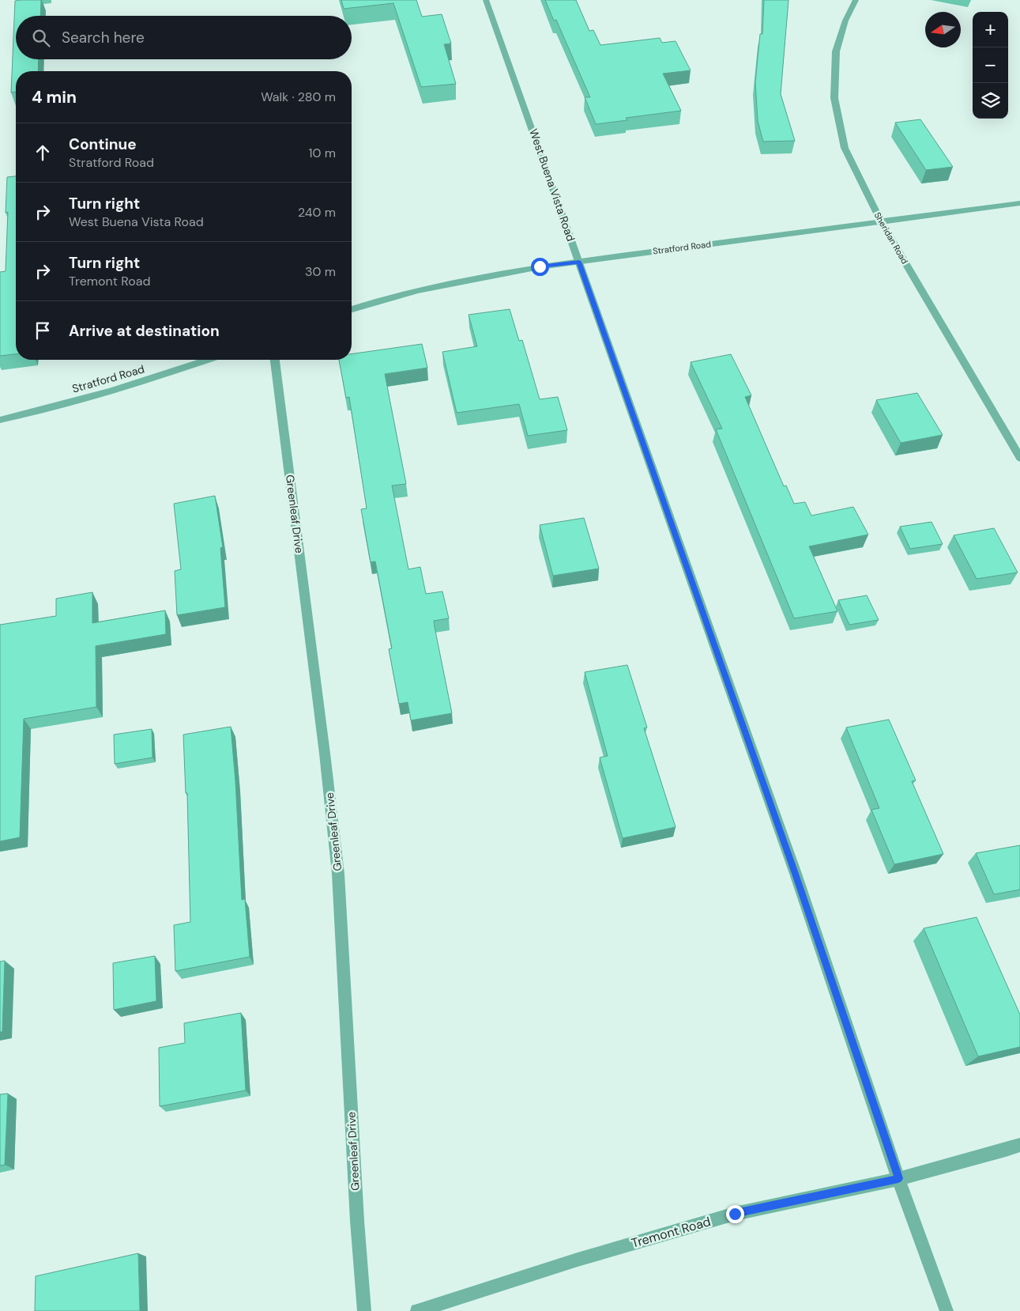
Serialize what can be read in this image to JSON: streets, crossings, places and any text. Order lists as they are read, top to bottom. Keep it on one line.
{"streets":{"street":["West Buena Vista Road","Sheridan Road","Stratford Road","Greenleaf Drive","Tremont Road"]},"crossings":[["West Buena Vista Road","Stratford Road"],["West Buena Vista Road","Tremont Road"],["Sheridan Road","Stratford Road"]],"north":"left","page":{"map_buttons":["+","−"],"search":"Search here","heading":["4 min","Walk · 280 m"],"list":[["Continue","Stratford Road","10 m"],["Turn right","West Buena Vista Road","240 m"],["Turn right","Tremont Road","30 m"],"Arrive at destination"]}}
